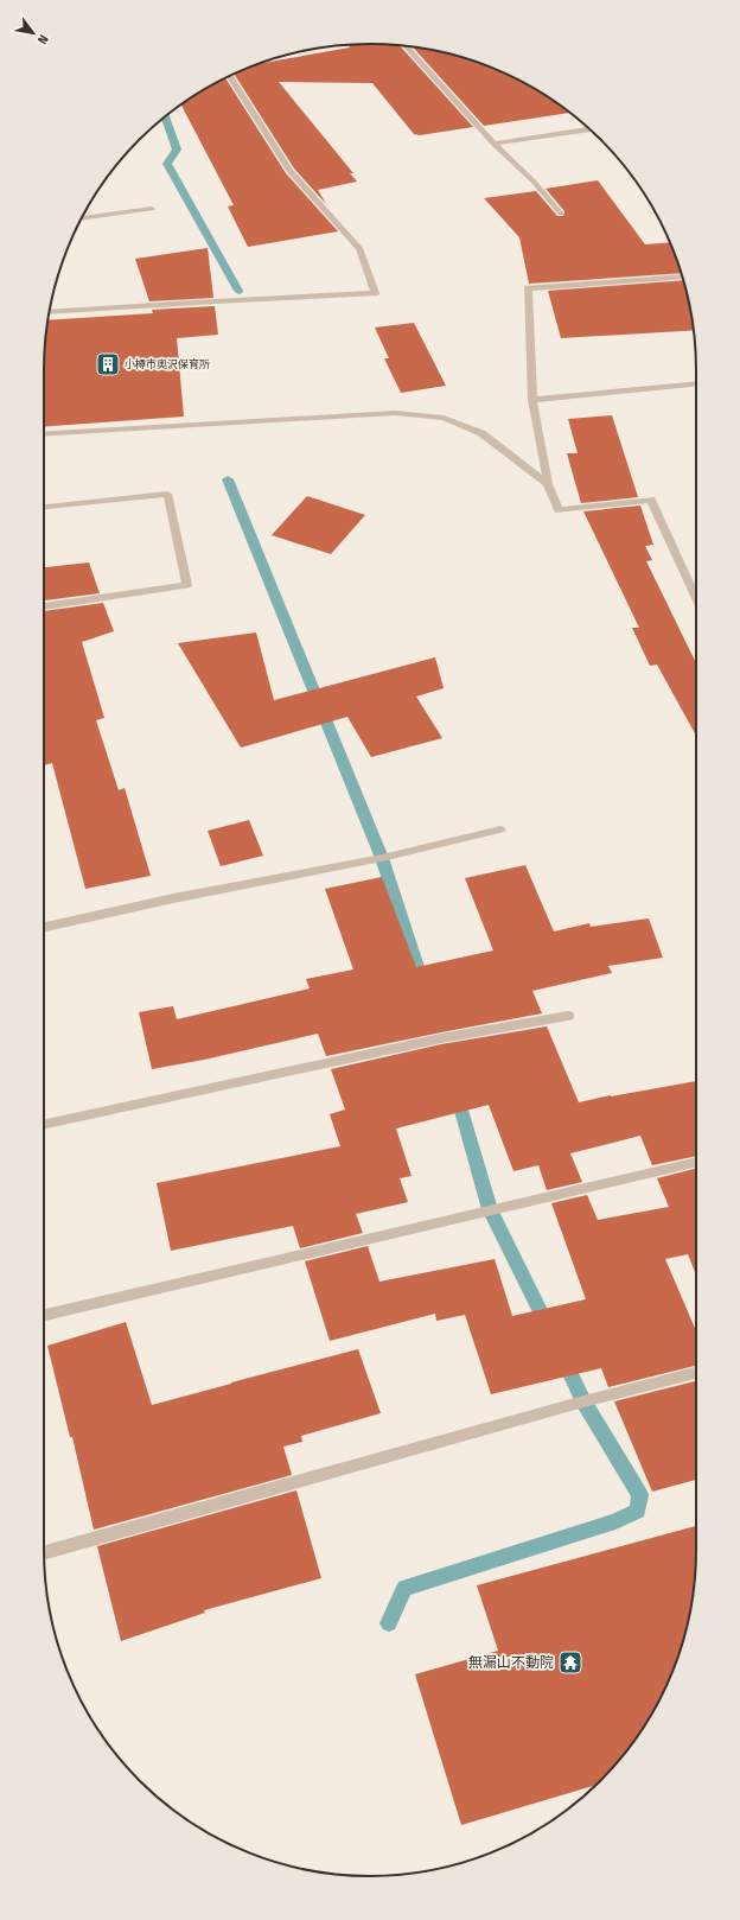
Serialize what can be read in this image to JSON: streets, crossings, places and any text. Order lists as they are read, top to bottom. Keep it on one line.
{"places":{"building":["小樽市奥沢保育所"],"temple":["無漏山不動院"]},"north":"bottom right"}
